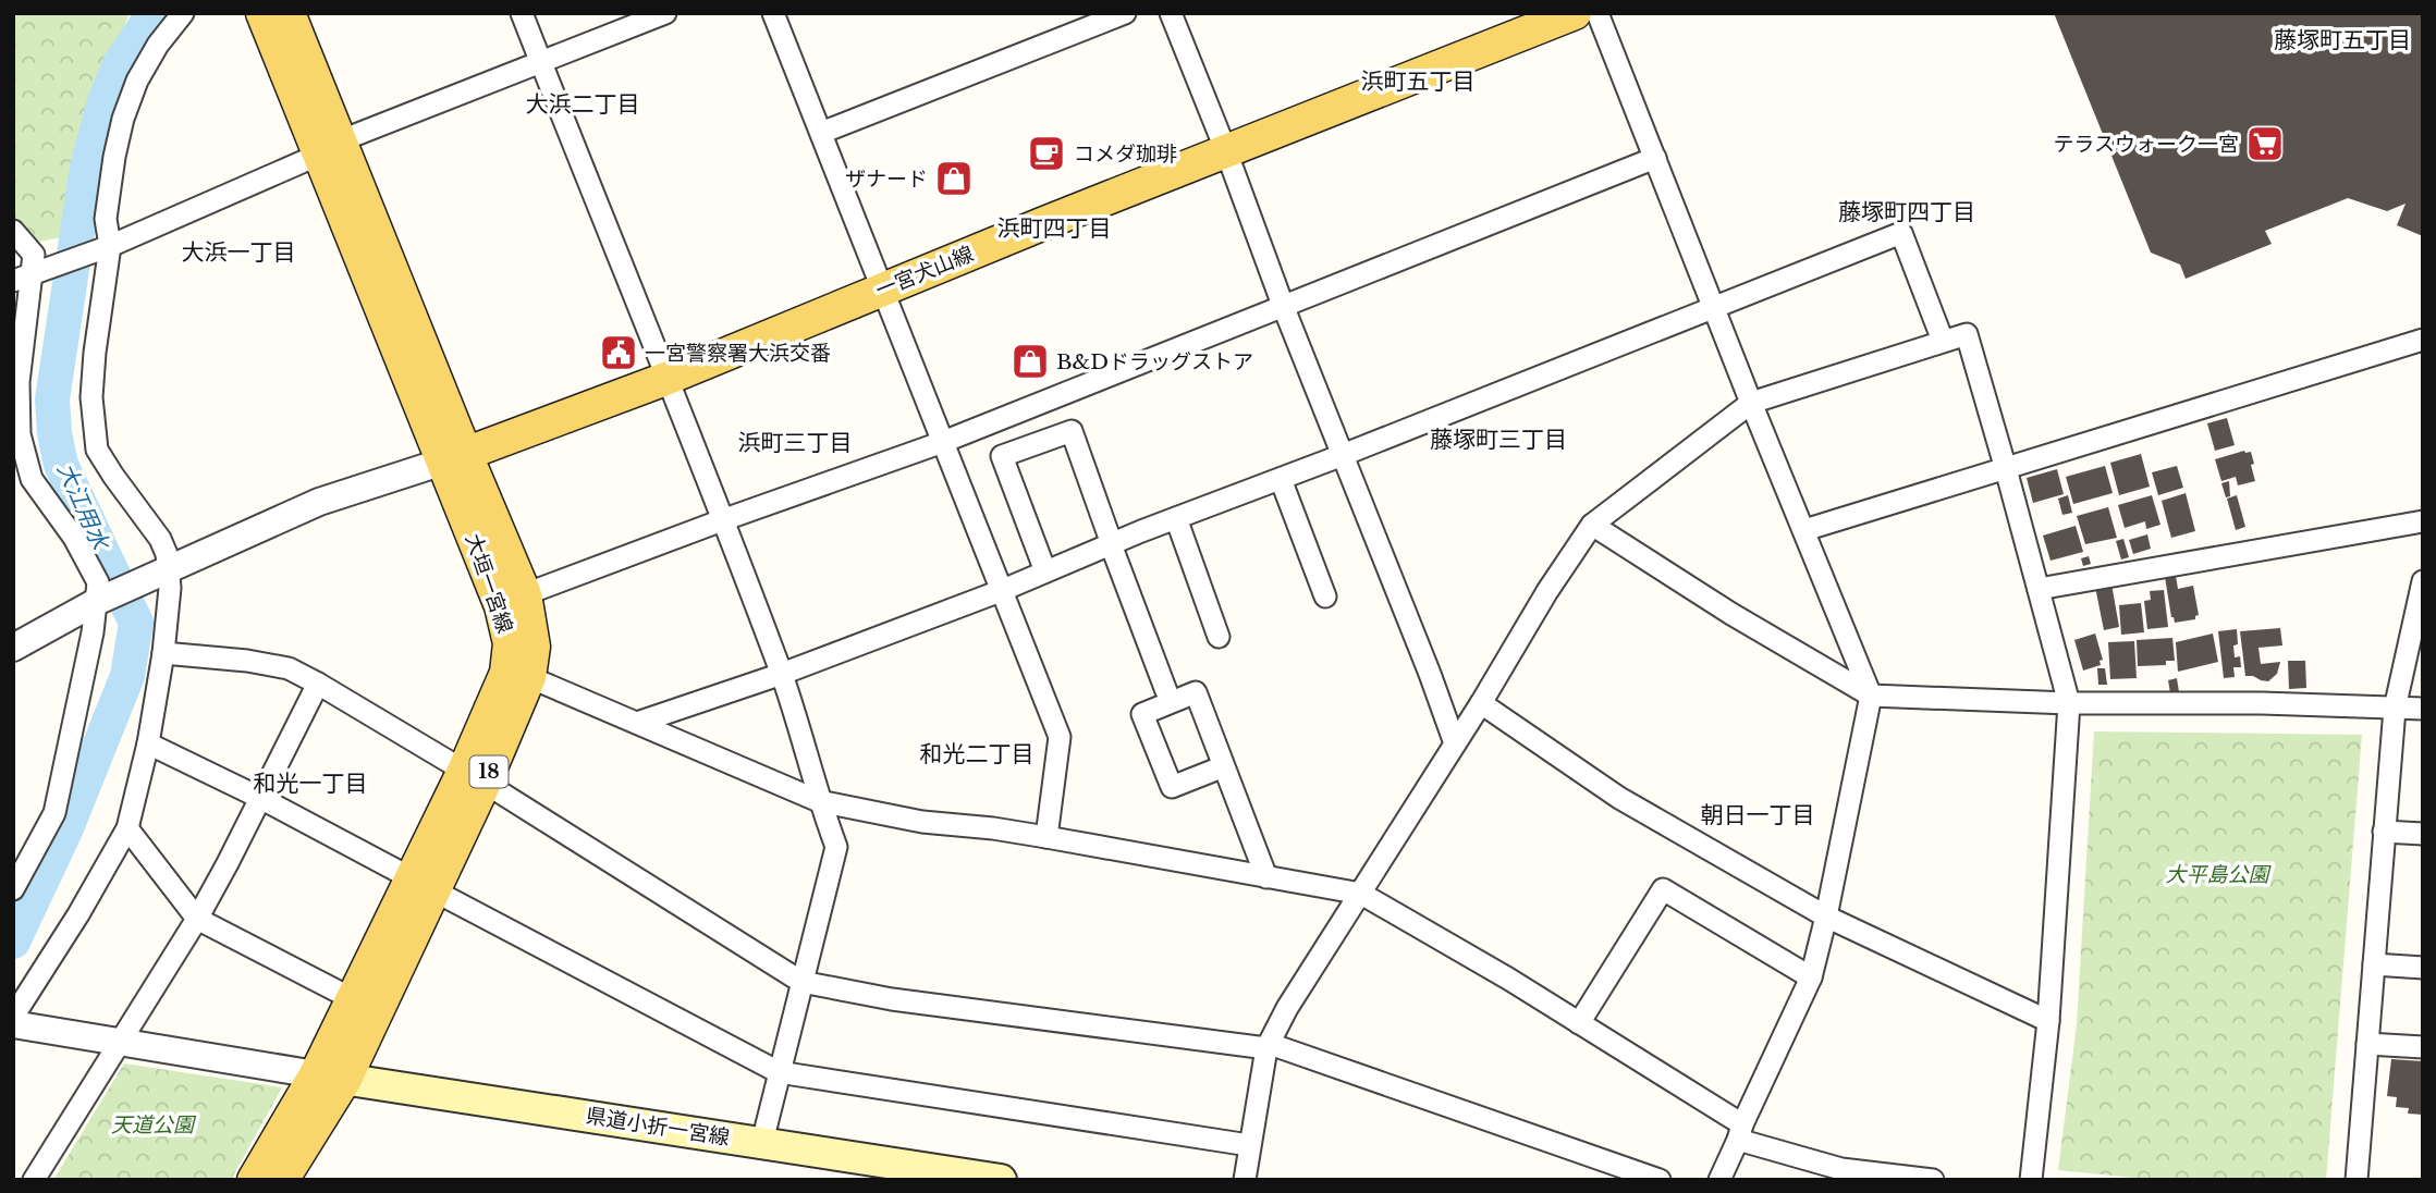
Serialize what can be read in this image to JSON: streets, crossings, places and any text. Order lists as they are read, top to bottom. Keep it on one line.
{"streets":{"main road":["一宮犬山線","大垣一宮線","18","県道小折一宮線"]},"crossings":[["一宮犬山線","大垣一宮線"],["大垣一宮線","県道小折一宮線"]],"districts":["藤塚町五丁目","浜町五丁目","大浜二丁目","藤塚町四丁目","浜町四丁目","大浜一丁目","藤塚町三丁目","浜町三丁目","和光二丁目","和光一丁目","朝日一丁目"],"water":["大江用水"],"parks":["大平島公園","天道公園"],"places":{"supermarket":["テラスウォーク一宮"],"cafe":["コメダ珈琲"],"shop":["ザナード","B&Dドラッグストア"],"public building":["一宮警察署大浜交番"]}}
